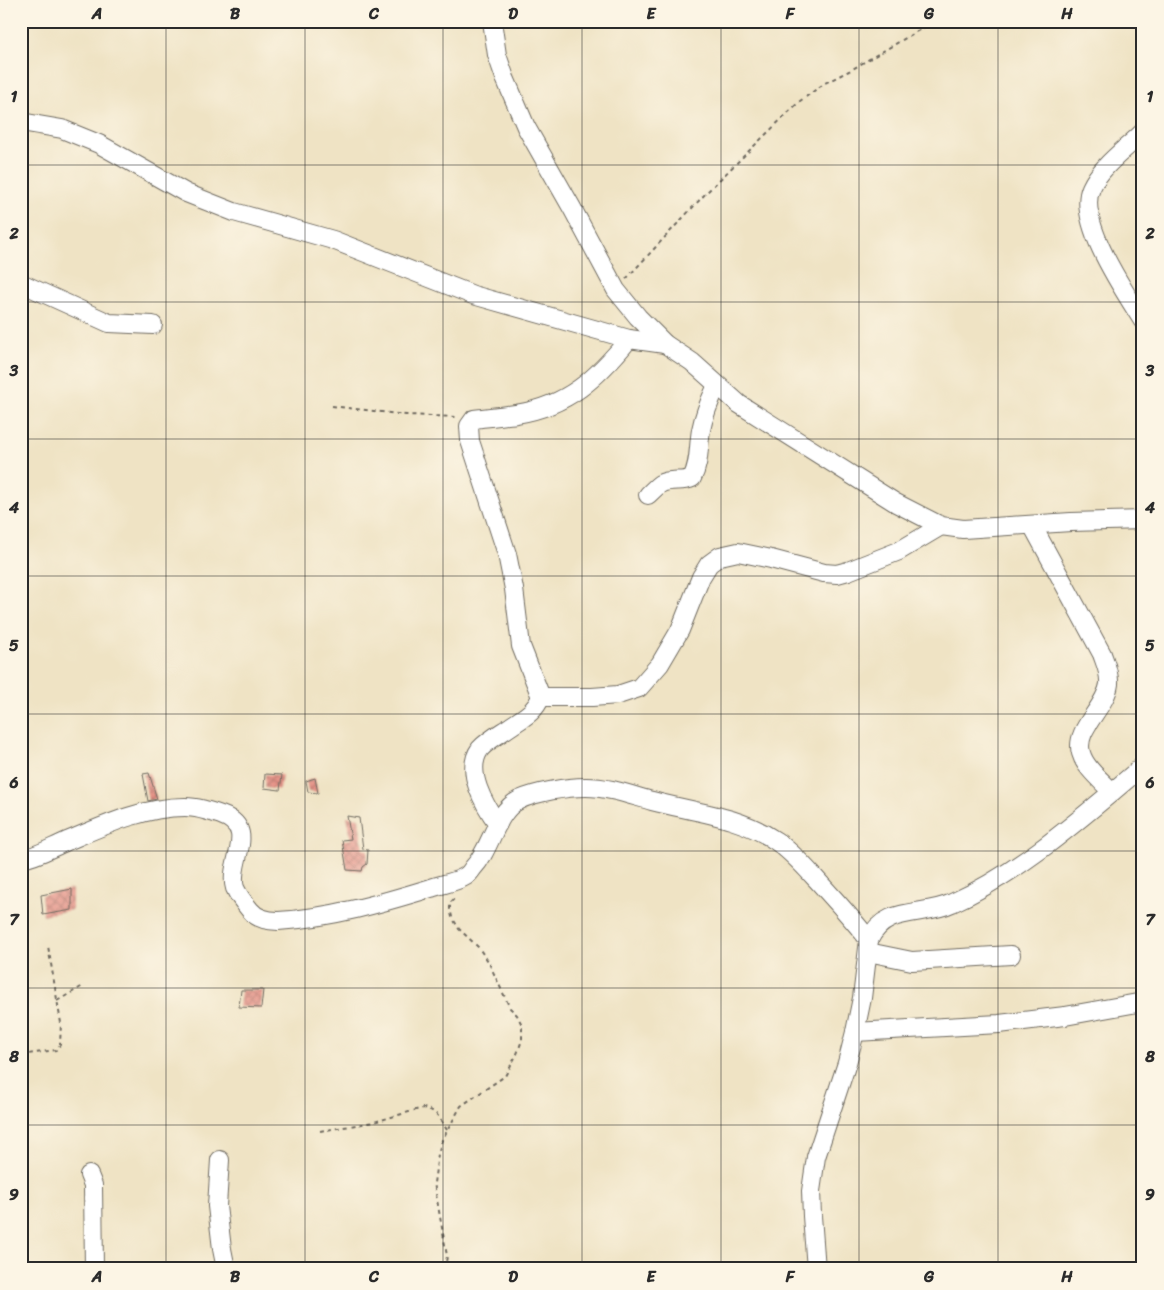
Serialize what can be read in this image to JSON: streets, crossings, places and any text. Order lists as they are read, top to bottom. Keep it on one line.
{"grid":{"columns":["A","B","C","D","E","F","G","H"],"rows":["1","2","3","4","5","6","7","8","9"]}}
